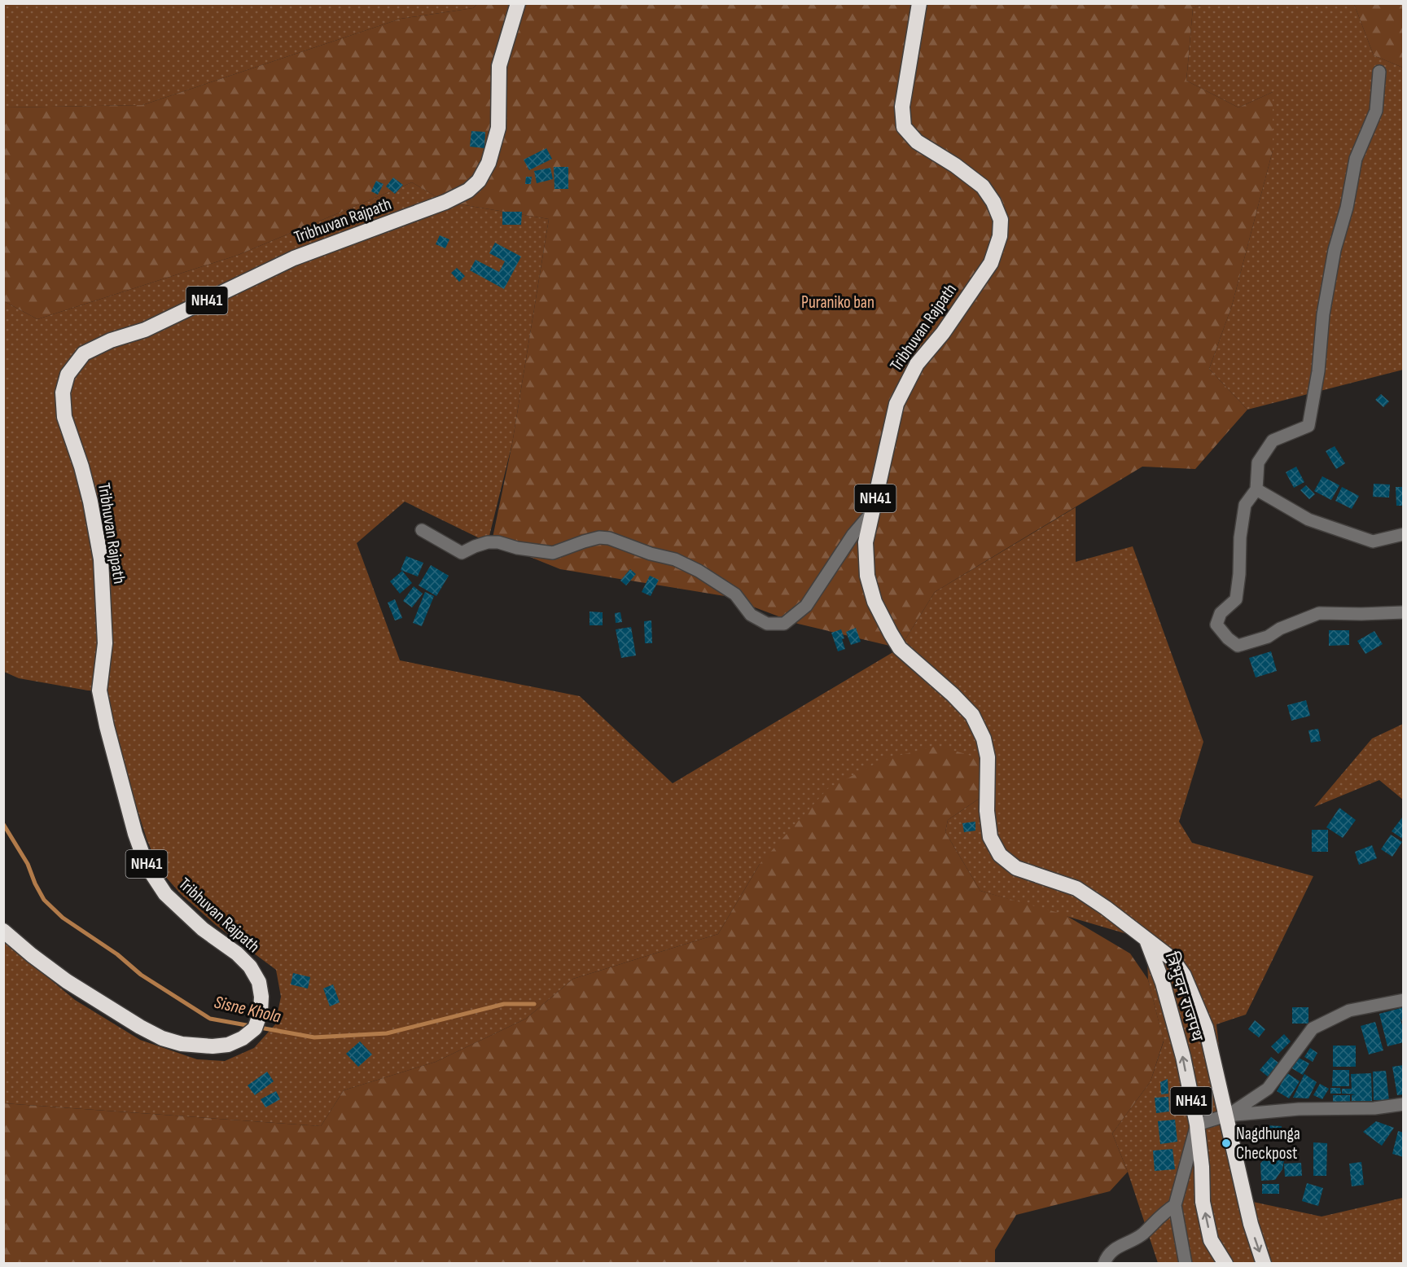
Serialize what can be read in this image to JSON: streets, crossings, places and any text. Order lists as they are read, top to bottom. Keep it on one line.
{"streets":{"highway":["Tribhuvan Rajpath","NH41","त्रिभुवन राजपथ"]},"crossings":[["Tribhuvan Rajpath","त्रिभुवन राजपथ"]],"water":["Sisne Khola"],"parks":["Puraniko ban"],"places":["Nagdhunga Checkpost"]}
